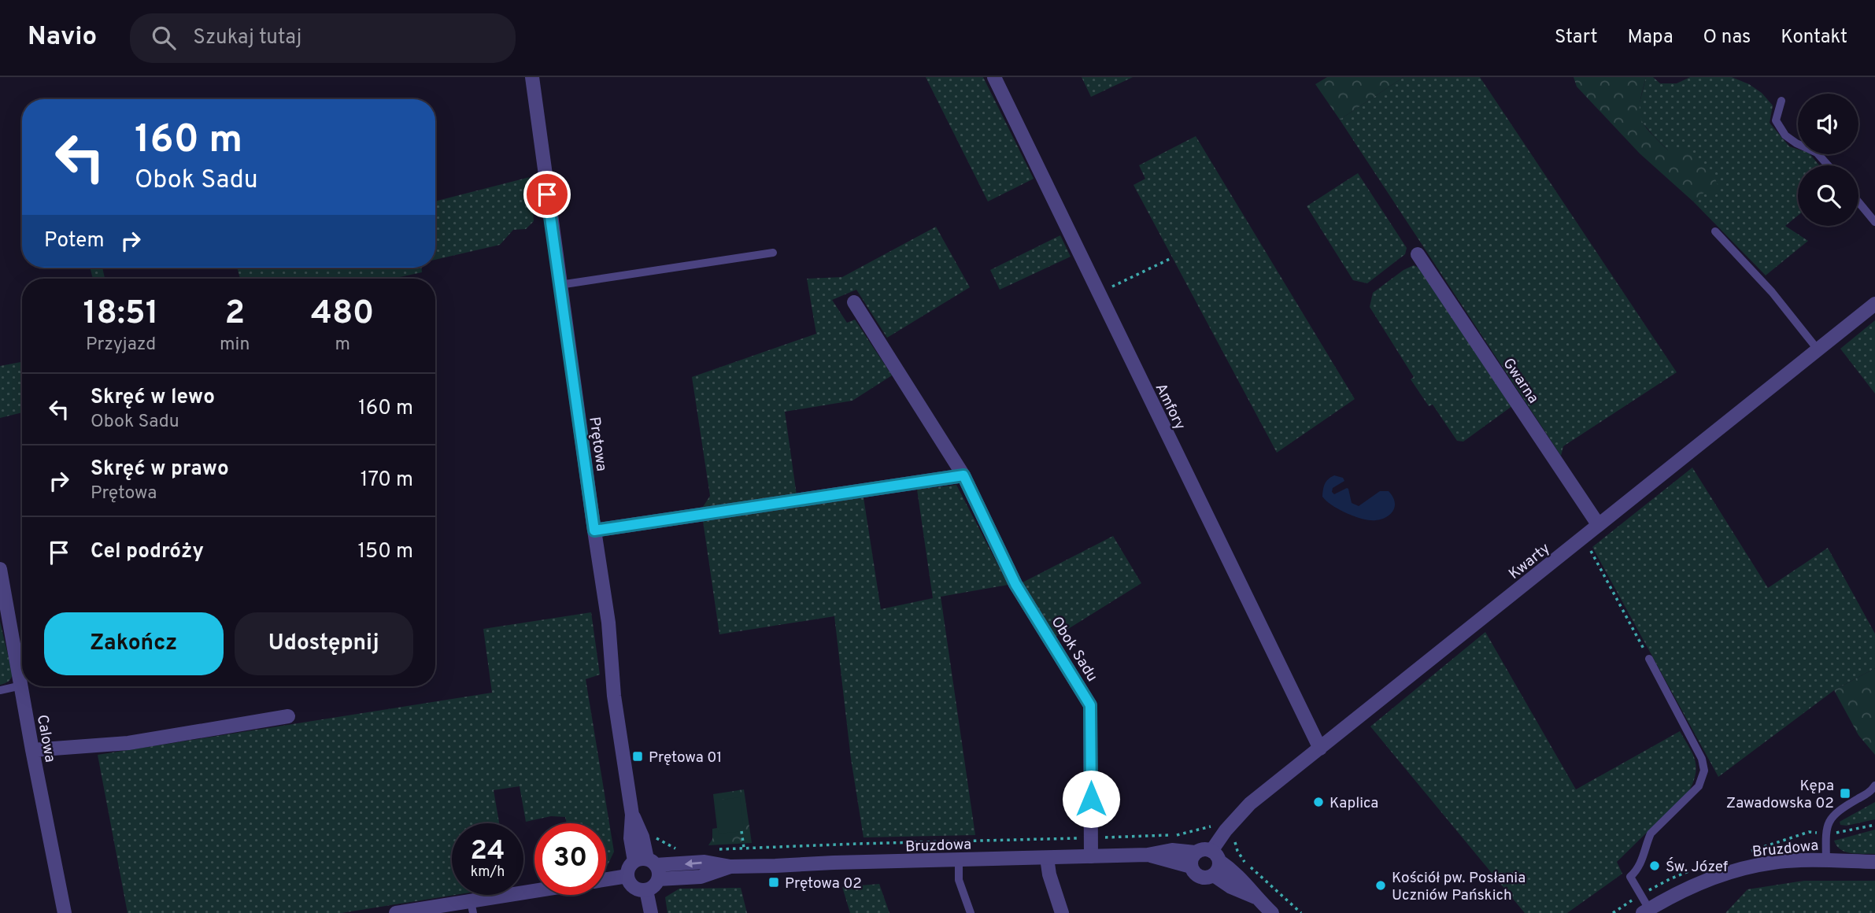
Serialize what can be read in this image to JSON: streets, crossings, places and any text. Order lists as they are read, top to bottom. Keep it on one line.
{"streets":{"street":["Gwarna","Amfory","Prętowa","Kwarty","Obok Sadu","Calowa","Bruzdowa"]},"crossings":[["Gwarna","Kwarty"],["Amfory","Kwarty"],["Prętowa","Bruzdowa"],["Kwarty","Bruzdowa"],["Obok Sadu","Bruzdowa"]],"places":{"transit":["Prętowa 01","Kępa Zawadowska 02","Prętowa 02"],"other":["Kaplica","Św. Józef","Kościół pw. Posłania Uczniów Pańskich"]},"page":{"header":"Navio","search":"Szukaj tutaj","nav":["Start","Mapa","O nas","Kontakt"],"turn":["160 m","Obok Sadu"],"then":"Potem","eta":["18:51","Przyjazd","2","min","480","m"],"list":[{"name":"Skręć w lewo","note":"Obok Sadu","value":"160 m"},{"name":"Skręć w prawo","note":"Prętowa","value":"170 m"},{"name":"Cel podróży","value":"150 m"}],"buttons":["Zakończ","Udostępnij"],"speed":"24 km/h","limit":"30"}}
